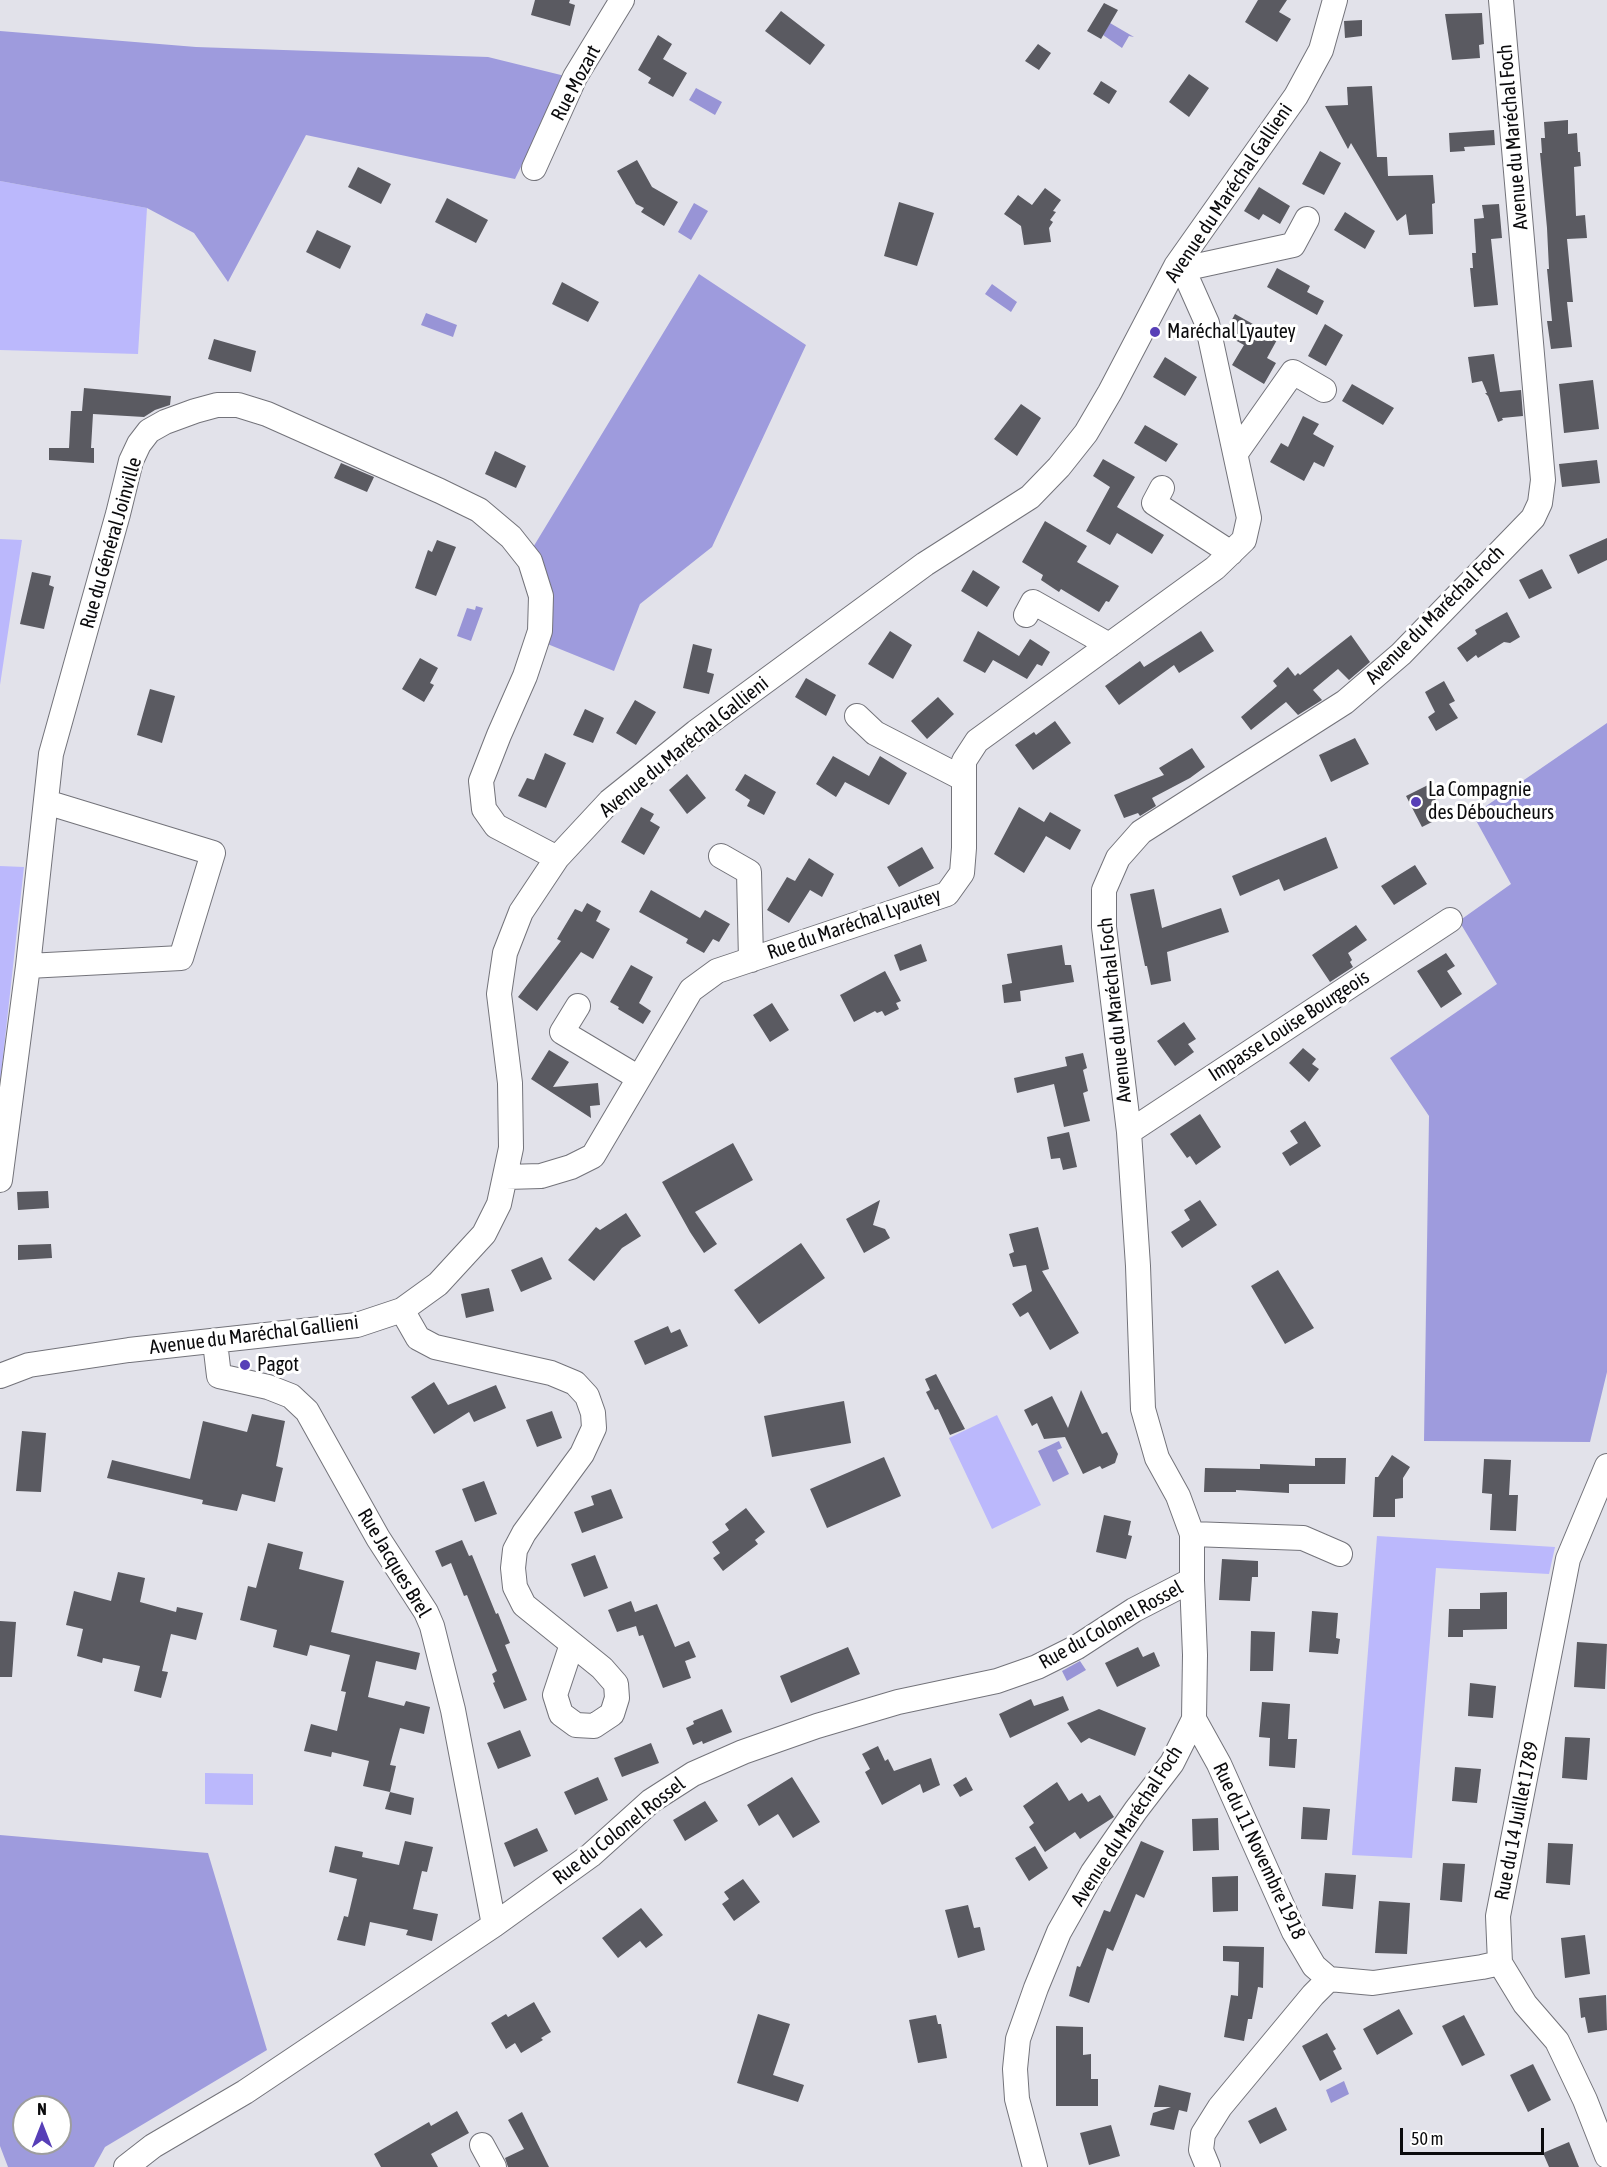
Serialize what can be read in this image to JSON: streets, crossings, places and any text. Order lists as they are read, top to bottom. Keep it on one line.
{"streets":{"street":["Rue Mozart","Avenue du Maréchal Foch","Avenue du Maréchal Gallieni","Rue du Général Joinville","Rue du Maréchal Lyautey","Impasse Louise Bourgeois","Rue Jacques Brel","Rue du Colonel Rossel","Rue du 14 Juillet 1789","Rue du 11 Novembre 1918"]},"crossings":[["Avenue du Maréchal Foch","Impasse Louise Bourgeois"],["Avenue du Maréchal Foch","Rue du Colonel Rossel"],["Avenue du Maréchal Foch","Rue du 11 Novembre 1918"],["Avenue du Maréchal Gallieni","Rue du Général Joinville"],["Avenue du Maréchal Gallieni","Rue du Maréchal Lyautey"],["Avenue du Maréchal Gallieni","Rue Jacques Brel"],["Rue Jacques Brel","Rue du Colonel Rossel"]],"places":["Maréchal Lyautey","La Compagnie des Déboucheurs","Pagot"],"scale_bar":"50 m","north":"top"}
